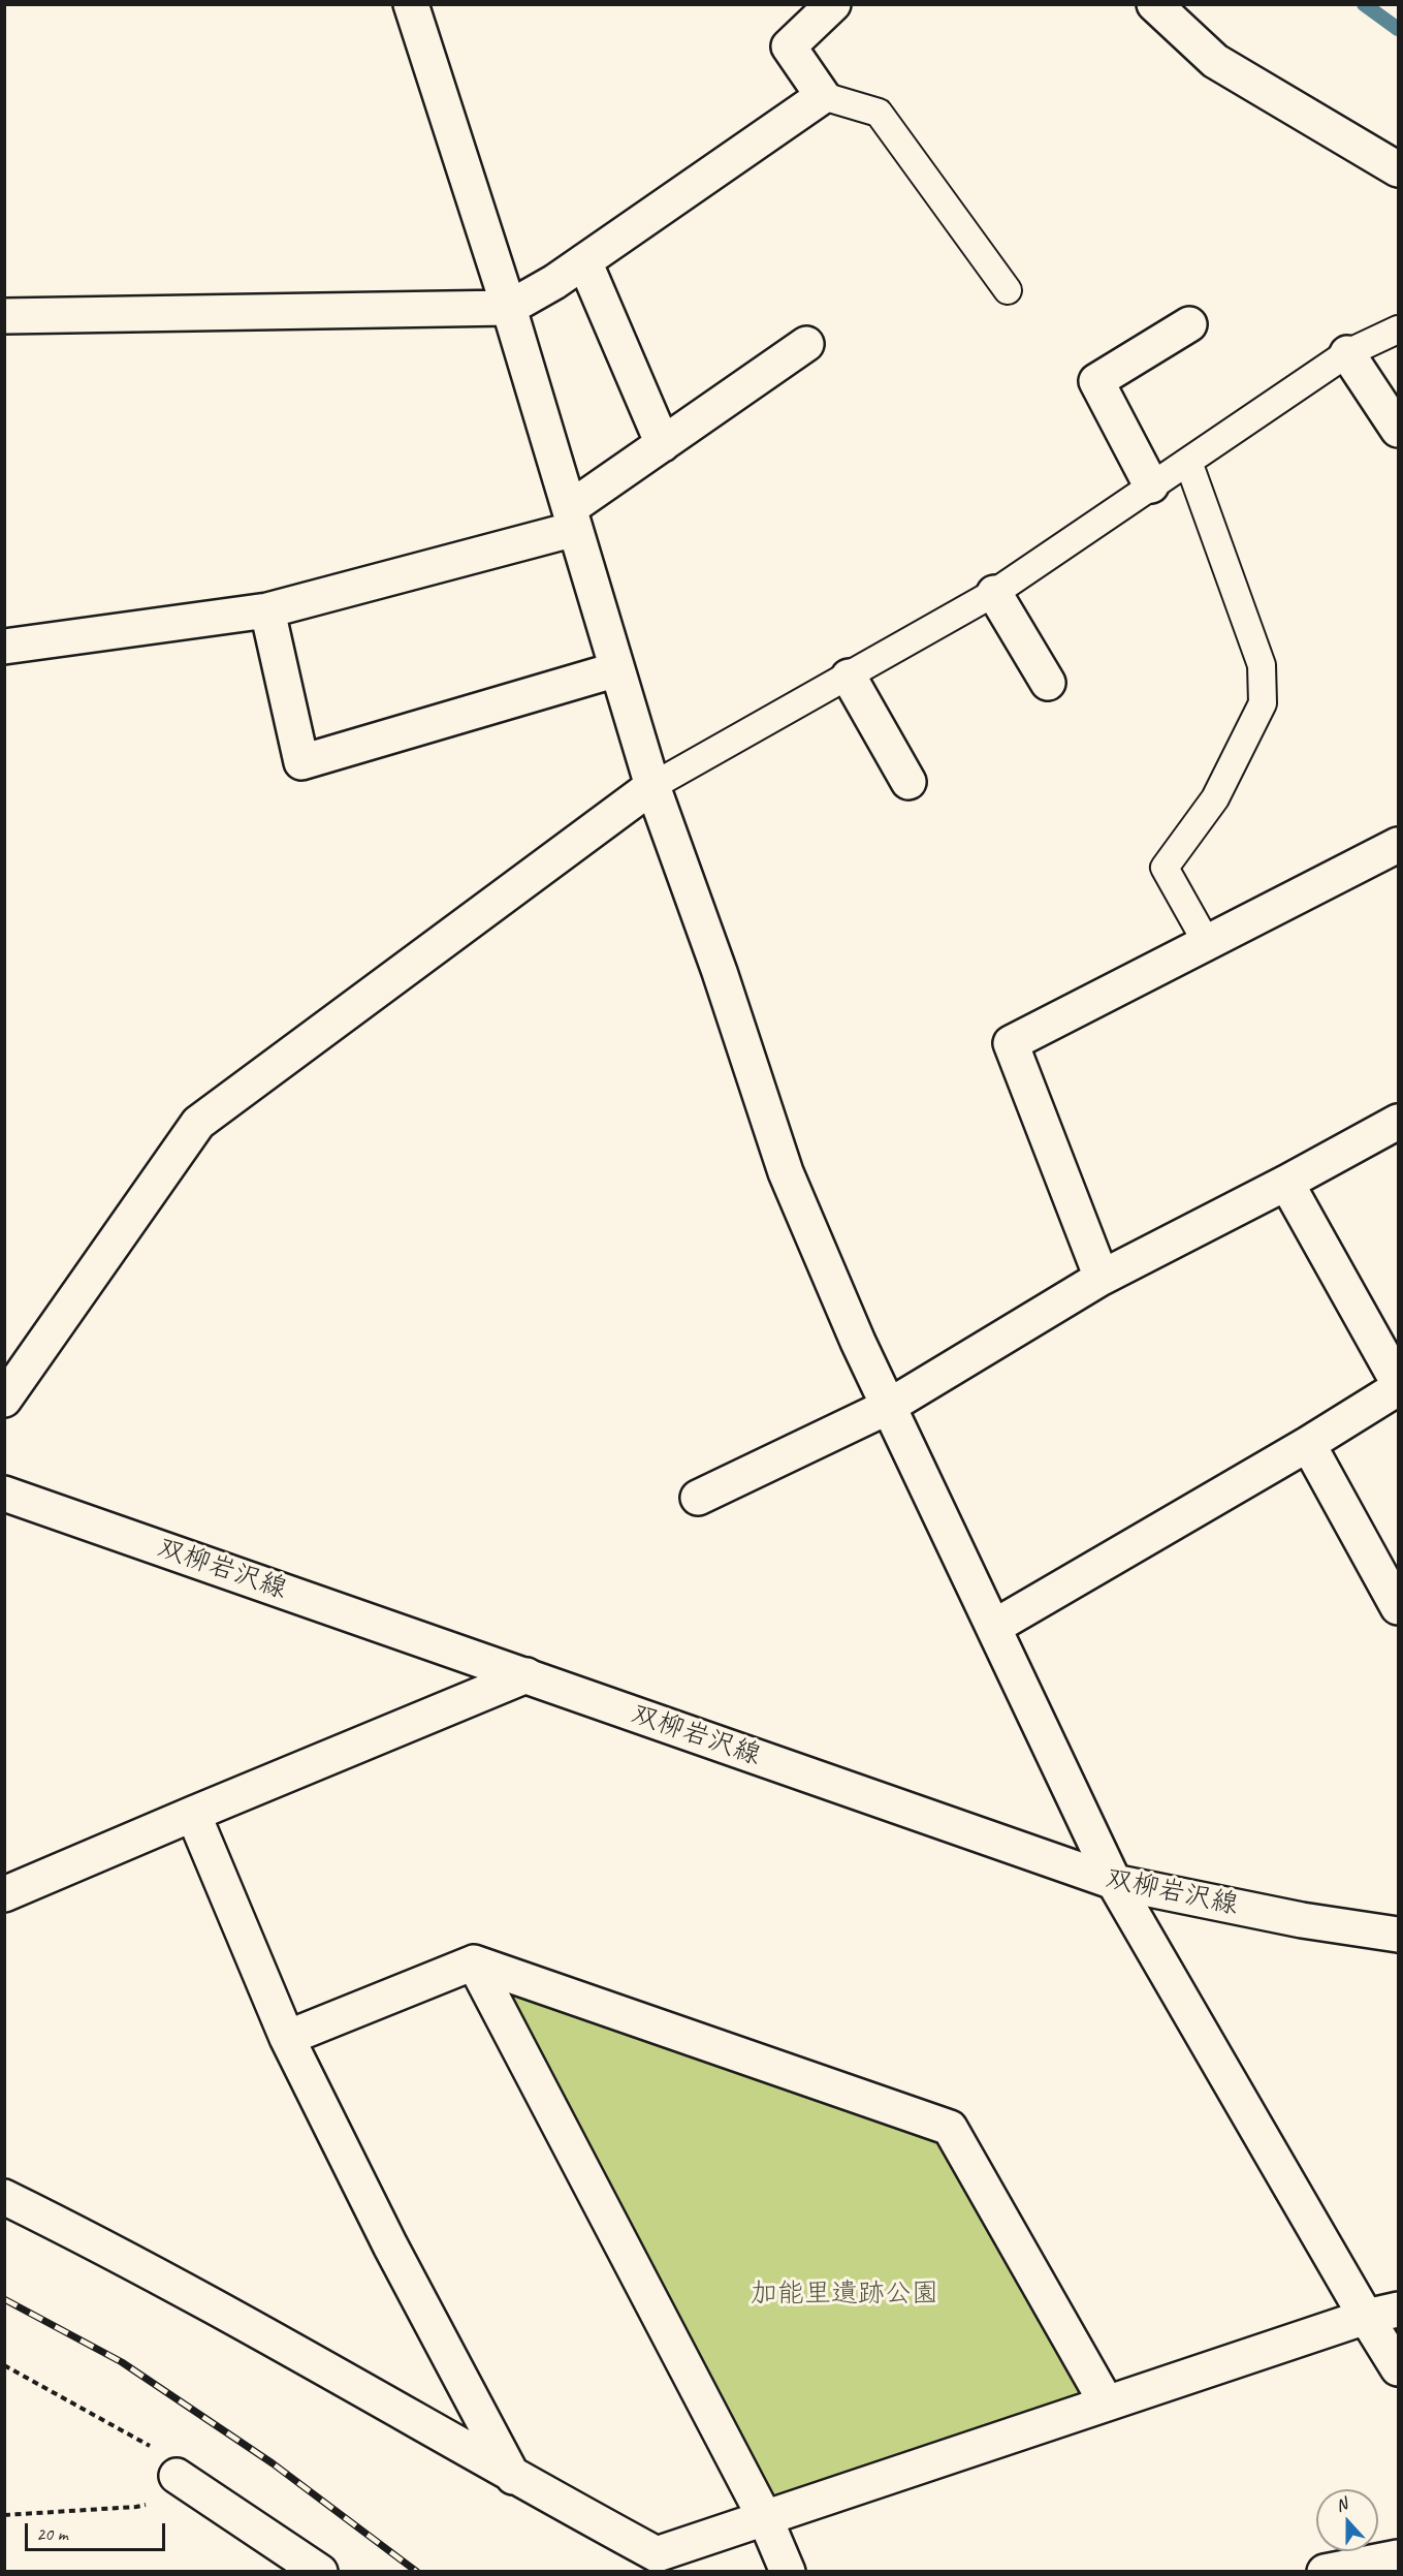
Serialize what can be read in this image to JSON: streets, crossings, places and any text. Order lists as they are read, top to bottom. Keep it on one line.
{"streets":{"street":["双柳岩沢線"]},"parks":["加能里遺跡公園"],"scale_bar":"20 m","north":"top"}
